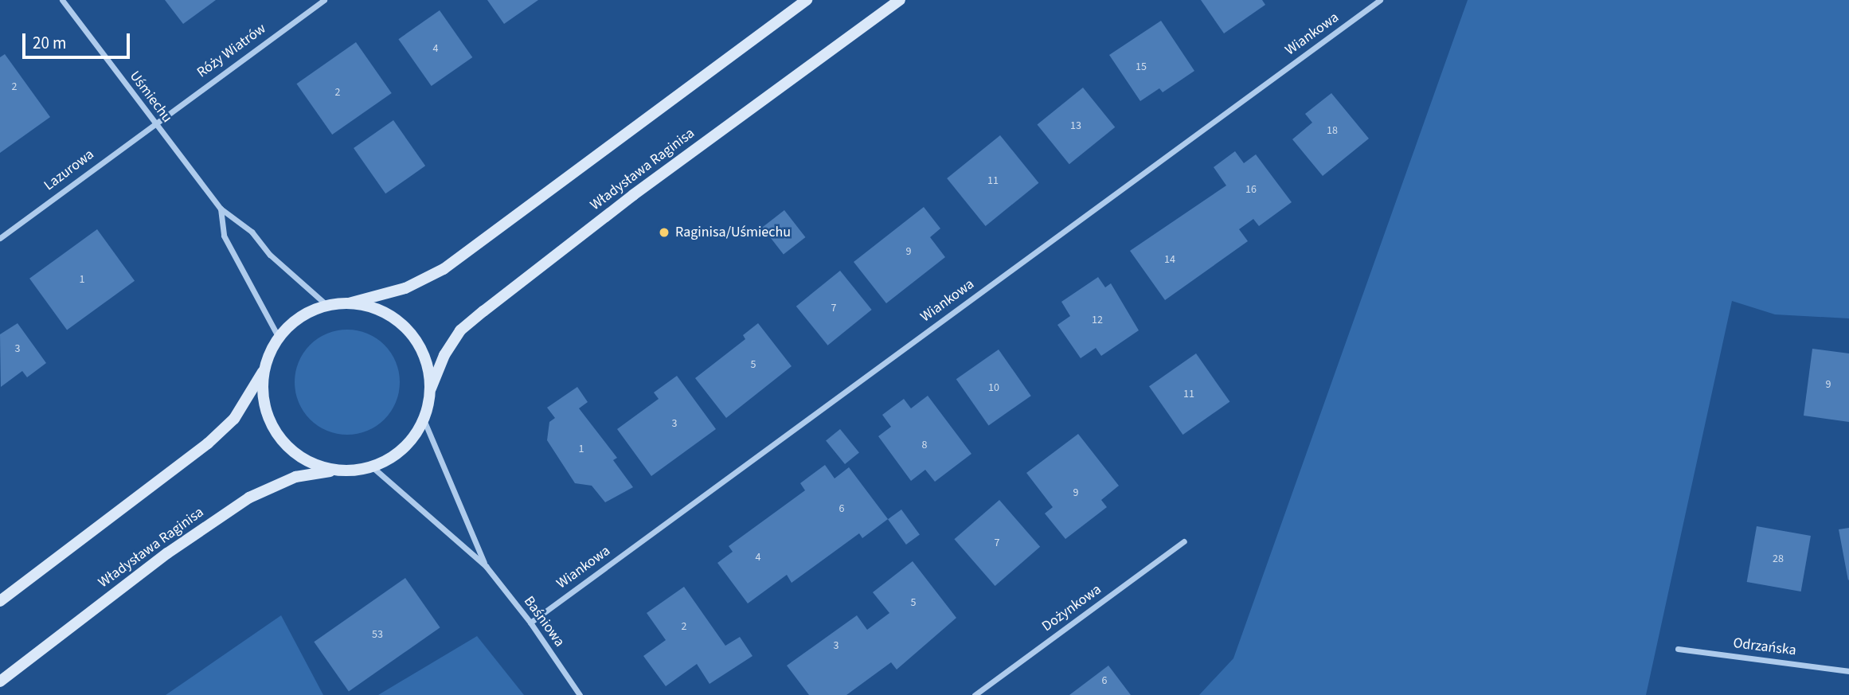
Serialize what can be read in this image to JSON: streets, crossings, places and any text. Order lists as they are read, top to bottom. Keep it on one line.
{"streets":{"main road":["Władysława Raginisa"],"street":["Wiankowa","Róży Wiatrów","Uśmiechu","Lazurowa","Dożynkowa","Baśniowa","Odrzańska"]},"crossings":[["Wiankowa","Baśniowa"],["Róży Wiatrów","Uśmiechu"],["Róży Wiatrów","Lazurowa"],["Uśmiechu","Władysława Raginisa"],["Uśmiechu","Lazurowa"],["Uśmiechu","Baśniowa"],["Władysława Raginisa","Baśniowa"]],"places":["Raginisa/Uśmiechu"],"house_numbers":["4","15","2","2","13","18","11","16","9","14","1","7","12","3","5","9","10","11","3","8","1","9","6","7","4","28","5","2","53","3","6"],"scale_bar":"20 m"}
